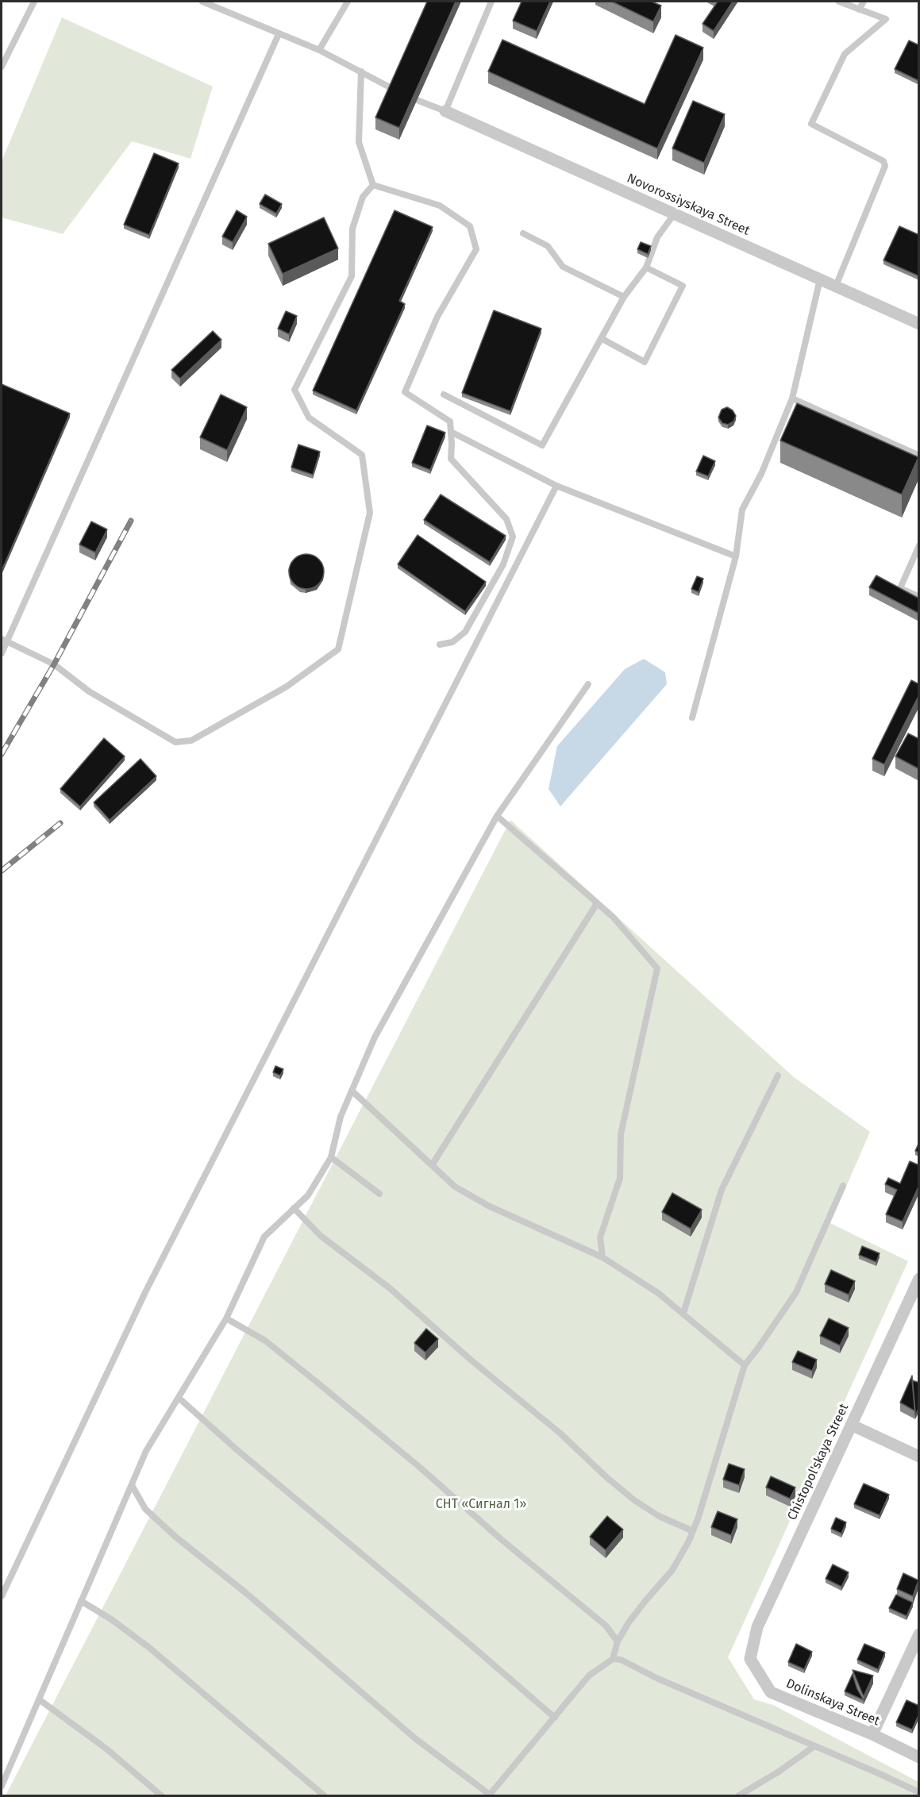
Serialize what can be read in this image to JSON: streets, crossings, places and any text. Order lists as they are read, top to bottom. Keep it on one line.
{"streets":{"street":["Novorossiyskaya Street","Chistopol'skaya Street","Dolinskaya Street"]},"crossings":[["Chistopol'skaya Street","Dolinskaya Street"]],"parks":["СНТ «Сигнал 1»"]}
